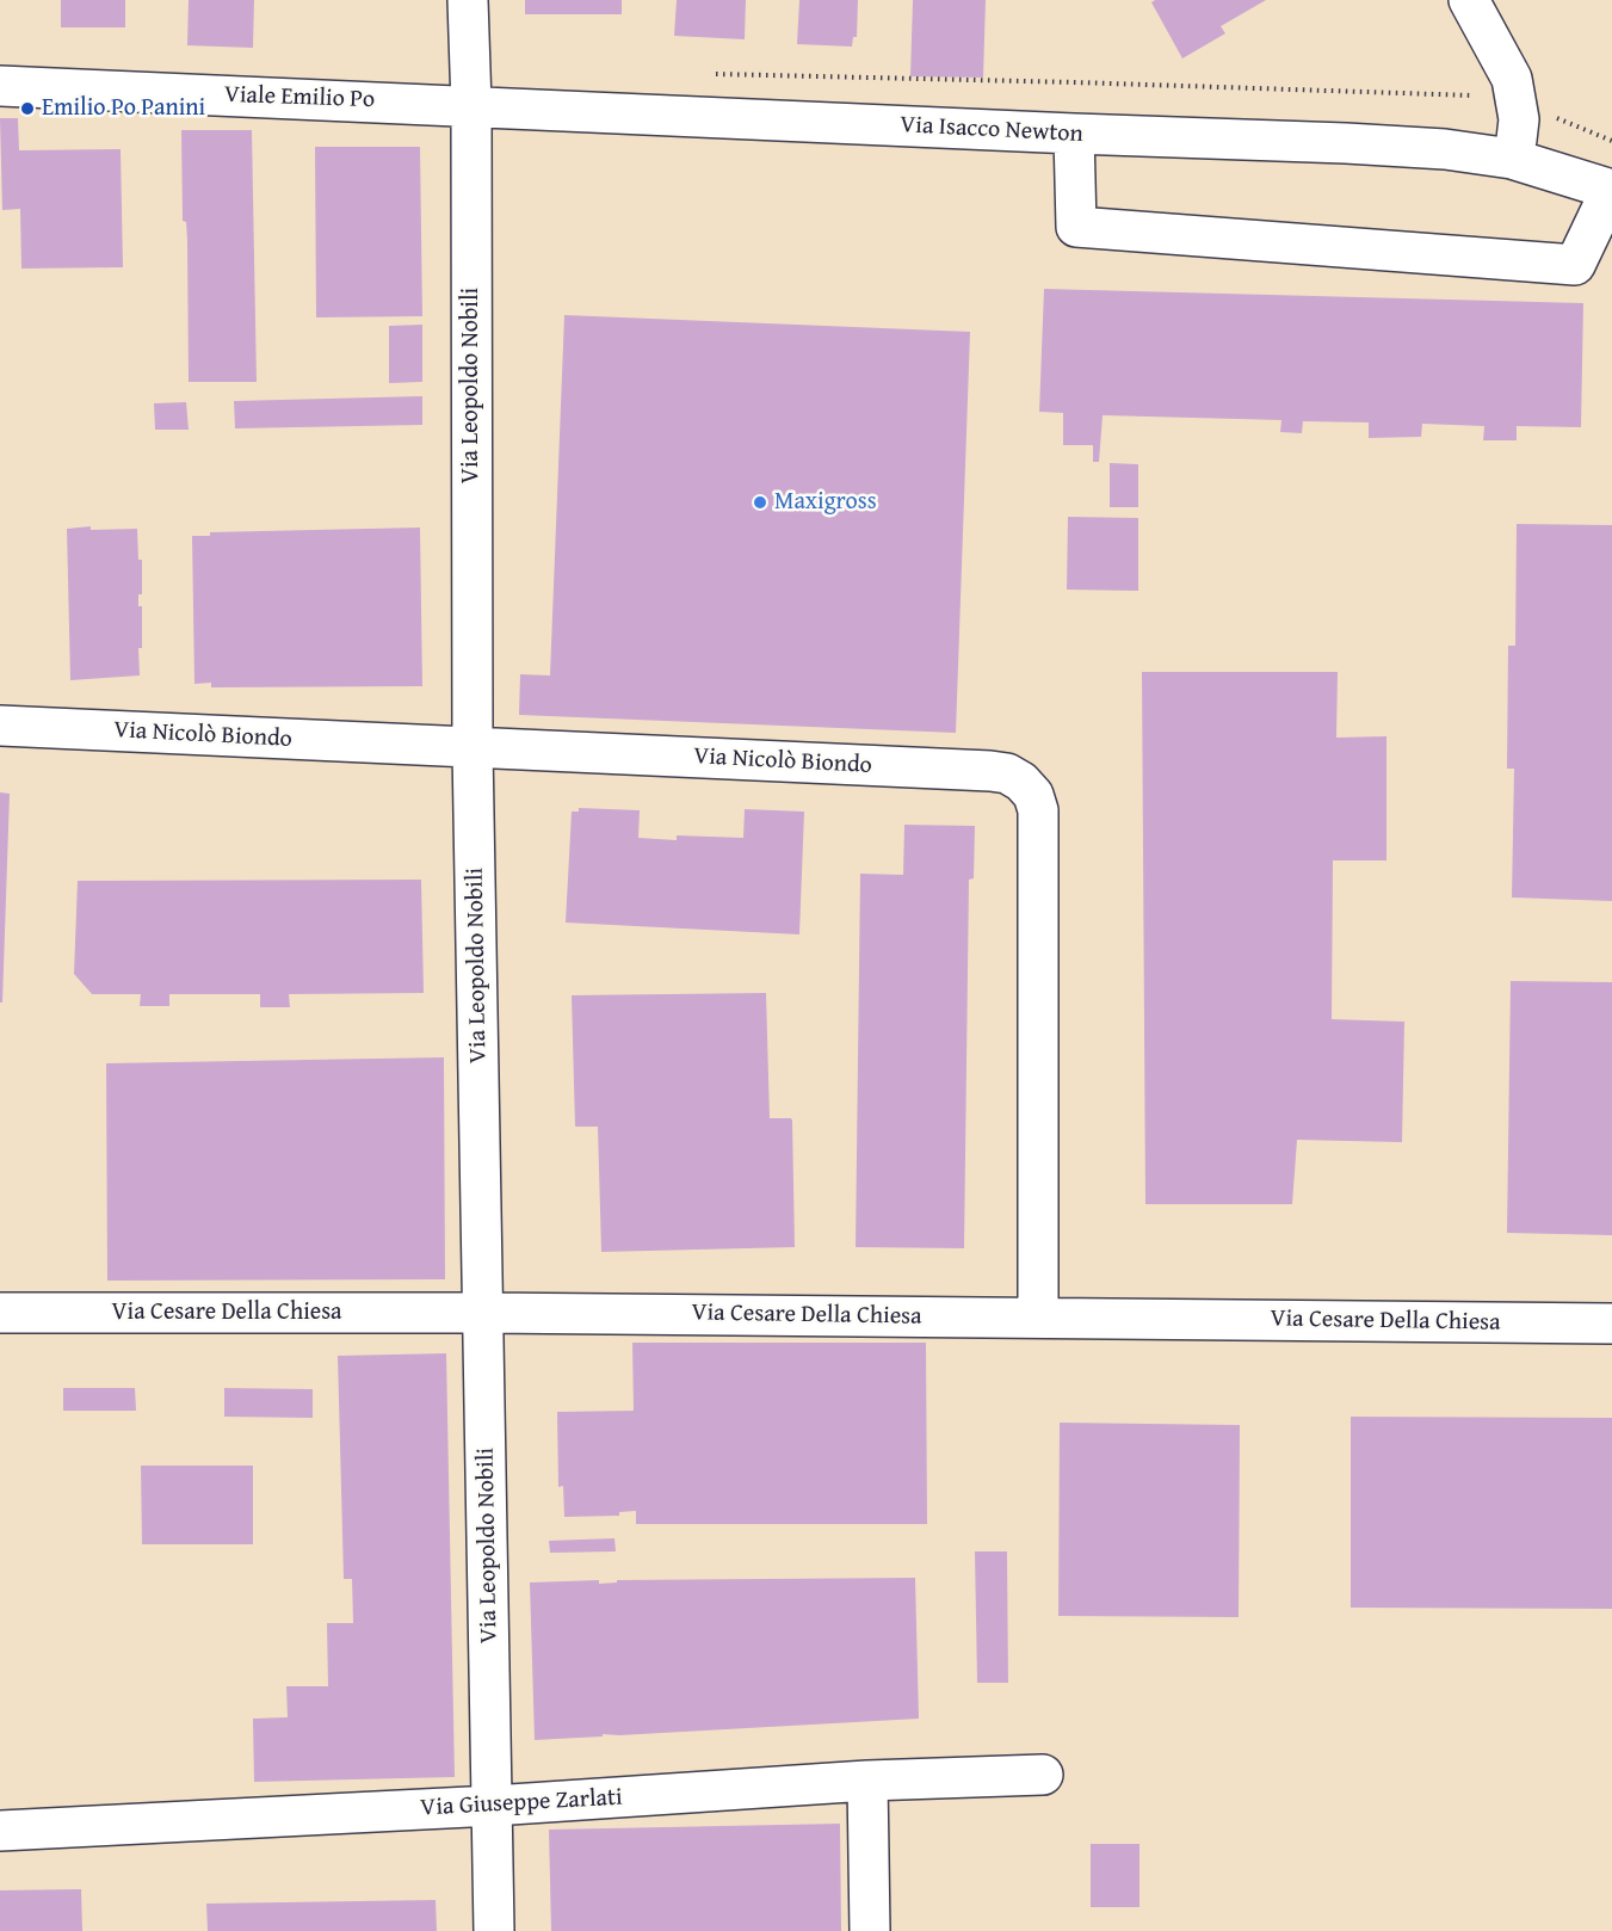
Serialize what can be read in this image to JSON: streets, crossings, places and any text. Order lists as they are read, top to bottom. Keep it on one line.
{"streets":{"street":["Viale Emilio Po","Via Isacco Newton","Via Leopoldo Nobili","Via Nicolò Biondo","Via Cesare Della Chiesa","Via Giuseppe Zarlati"]},"crossings":[["Viale Emilio Po","Via Isacco Newton"],["Viale Emilio Po","Via Leopoldo Nobili"],["Via Isacco Newton","Via Leopoldo Nobili"],["Via Leopoldo Nobili","Via Nicolò Biondo"],["Via Leopoldo Nobili","Via Cesare Della Chiesa"],["Via Leopoldo Nobili","Via Giuseppe Zarlati"],["Via Nicolò Biondo","Via Cesare Della Chiesa"]],"places":["Emilio Po Panini","Maxigross"]}
